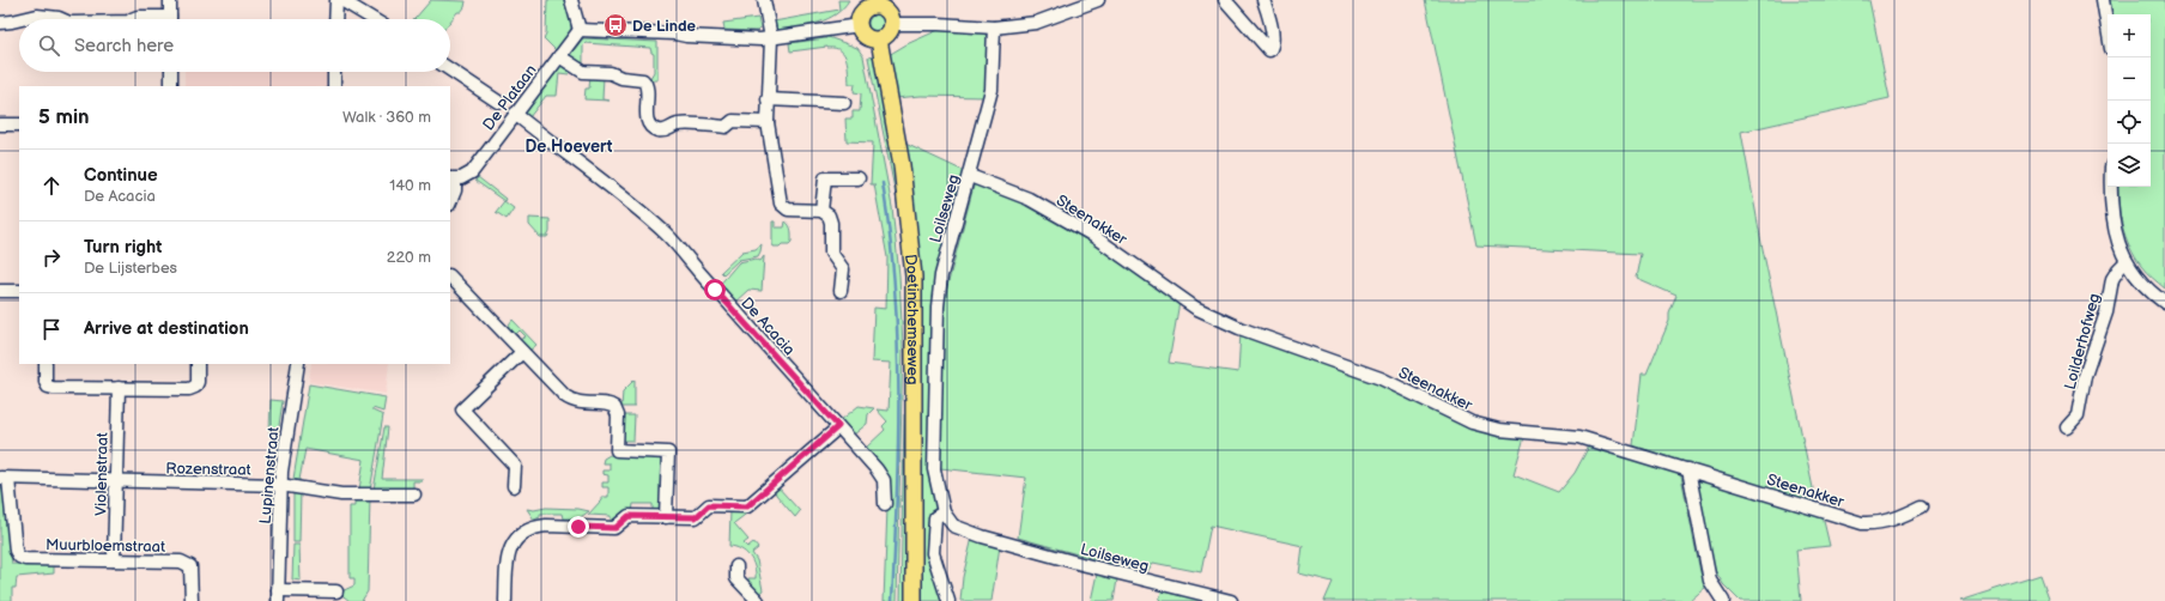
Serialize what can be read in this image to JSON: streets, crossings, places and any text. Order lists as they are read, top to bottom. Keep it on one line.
{"streets":{"main road":["Doetinchemseweg"],"street":["De Plataan","Loilseweg","Steenakker","De Acacia","Loilderhofweg","Rozenstraat","Violenstraat","Lupinenstraat","Muurbloemstraat"]},"crossings":[["De Plataan","De Acacia"],["Loilseweg","Steenakker"],["Rozenstraat","Violenstraat"],["Rozenstraat","Lupinenstraat"],["Rozenstraat","Muurbloemstraat"],["Violenstraat","Muurbloemstraat"]],"districts":["De Hoevert"],"places":{"bus stop":["De Linde"]},"page":{"map_buttons":["+","−"],"search":"Search here","heading":["5 min","Walk · 360 m"],"list":[["Continue","De Acacia","140 m"],["Turn right","De Lijsterbes","220 m"],"Arrive at destination"]}}
